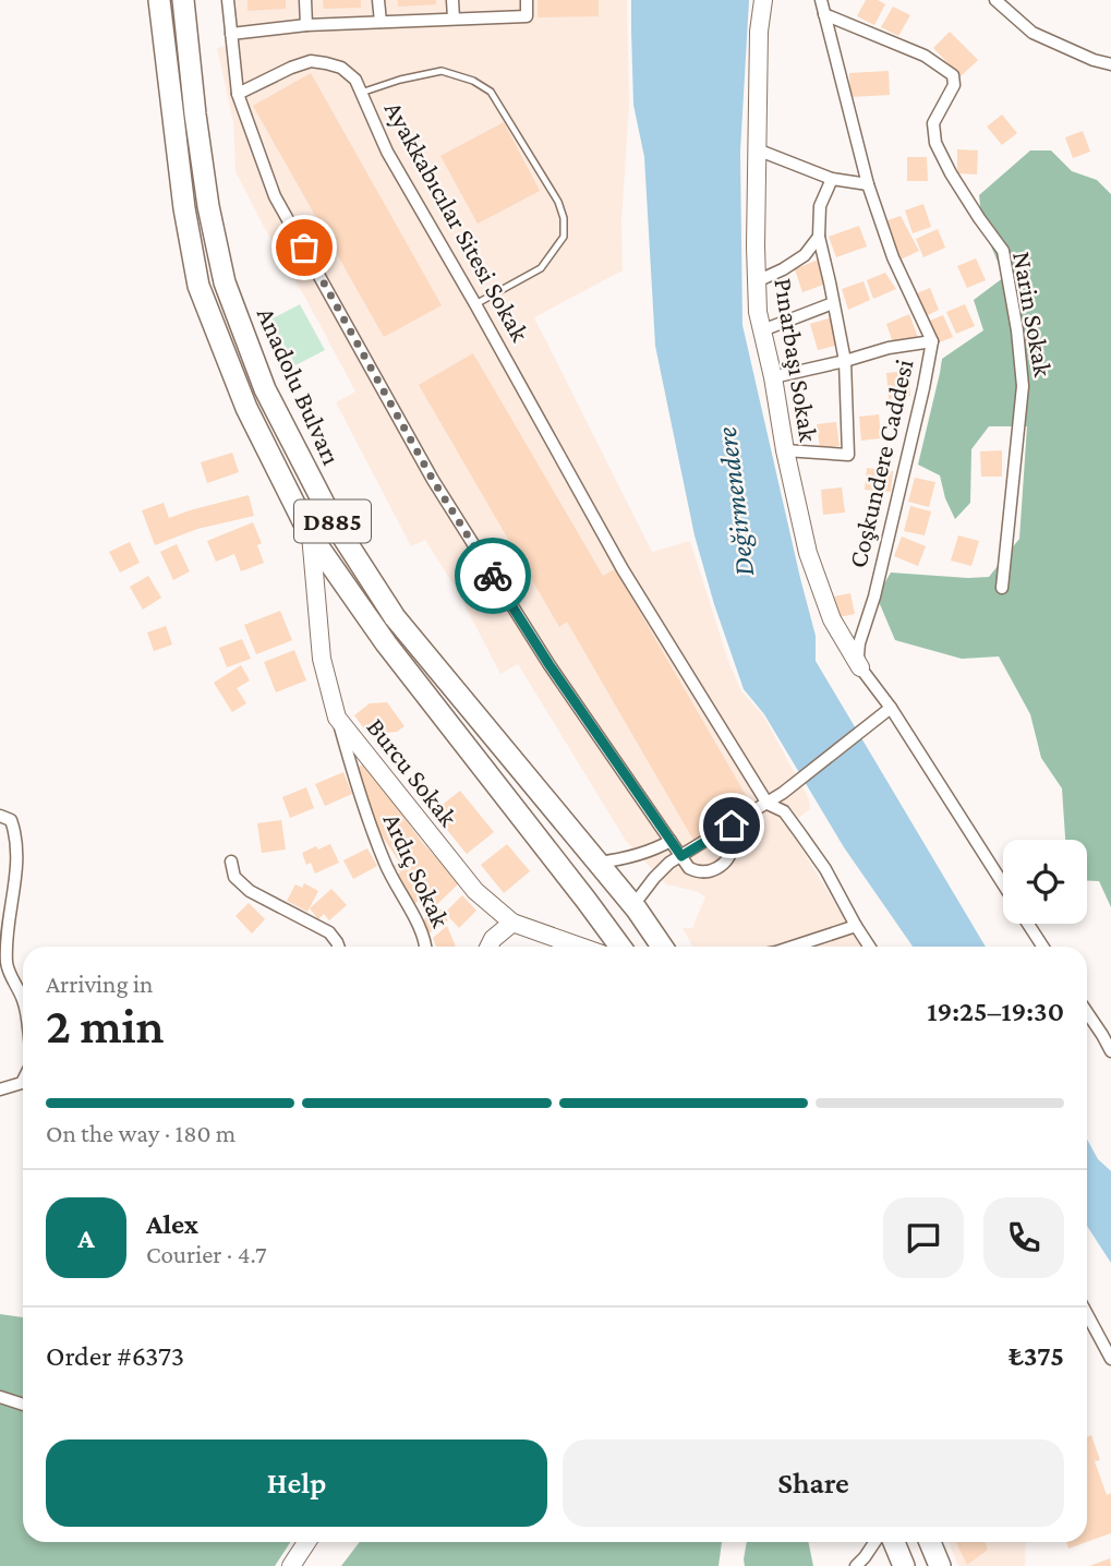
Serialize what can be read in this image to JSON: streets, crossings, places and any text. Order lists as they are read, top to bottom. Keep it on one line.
{"streets":{"highway":["Anadolu Bulvarı","D885"],"street":["Ayakkabıcılar Sitesi Sokak","Narin Sokak","Pınarbaşı Sokak","Coşkundere Caddesi","Burcu Sokak","Ardıç Sokak"]},"crossings":[["Narin Sokak","Coşkundere Caddesi"],["Pınarbaşı Sokak","Coşkundere Caddesi"],["Anadolu Bulvarı","Burcu Sokak"],["Burcu Sokak","Ardıç Sokak"]],"water":["Değirmendere"],"page":{"heading":["2 min","Arriving in","19:25–19:30"],"panel":["Alex","Courier · 4.7","Order #6373","₺375"],"bar":"On the way · 180 m","round":"A","buttons":["Help","Share"]}}
